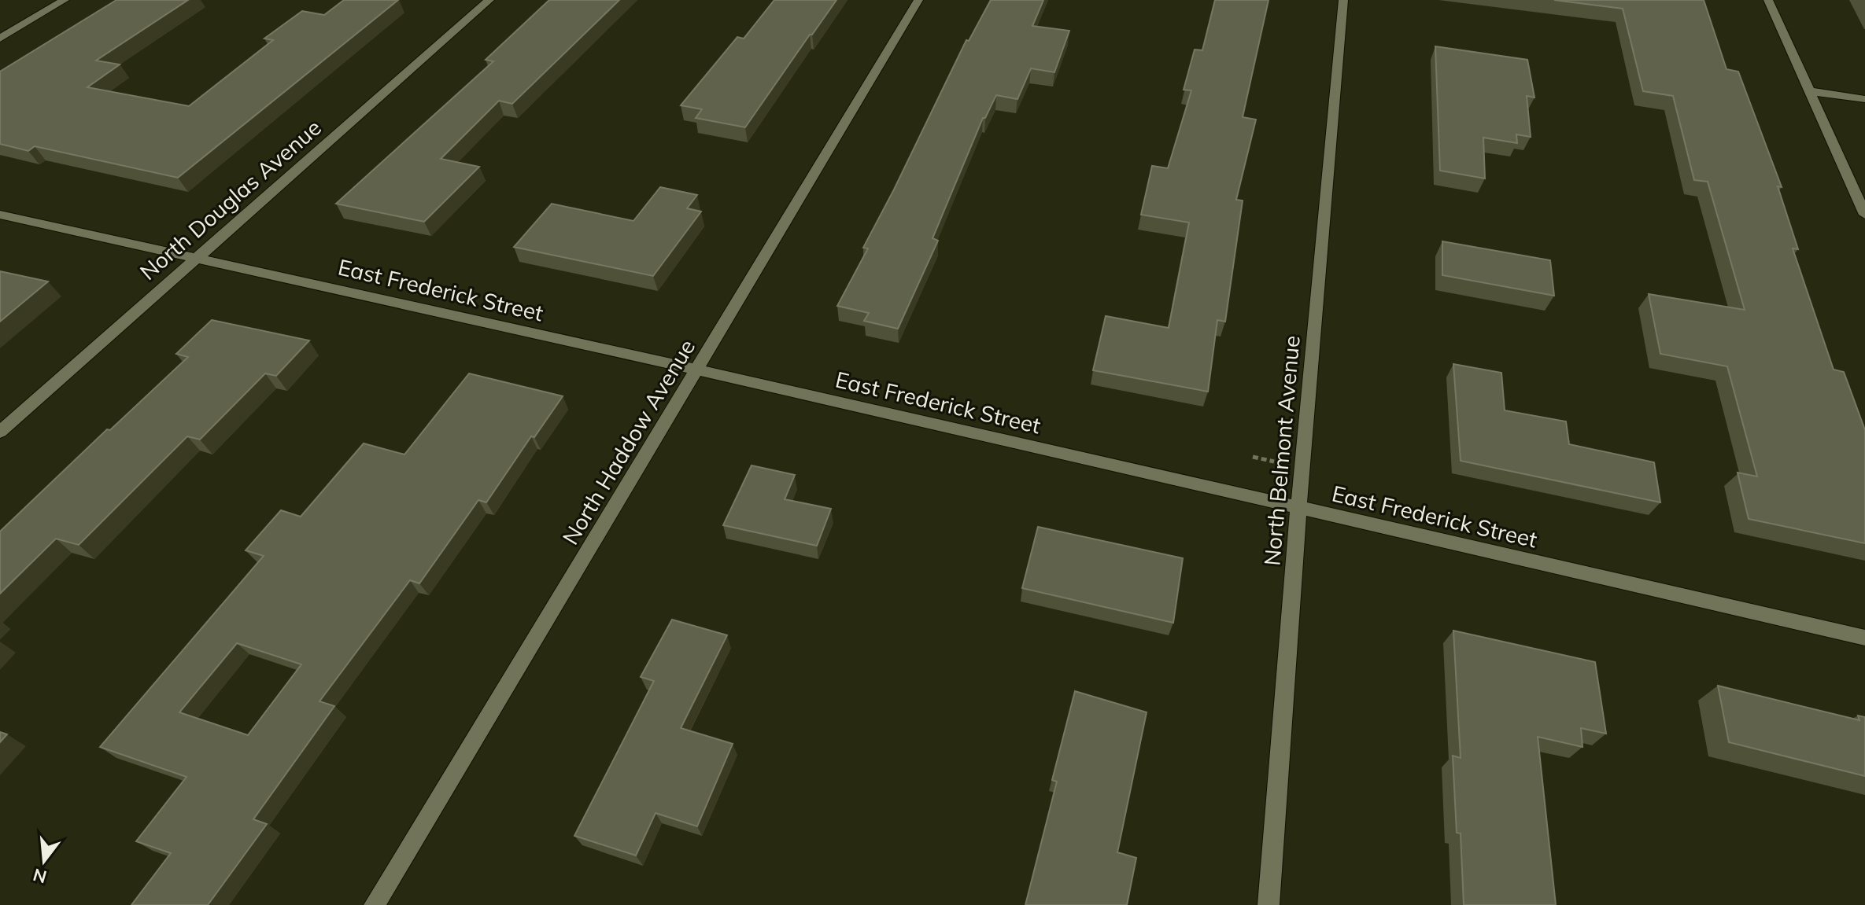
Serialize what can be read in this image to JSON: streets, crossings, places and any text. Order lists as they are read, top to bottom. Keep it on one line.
{"streets":{"street":["North Douglas Avenue","East Frederick Street","North Haddow Avenue","North Belmont Avenue"]},"crossings":[["North Douglas Avenue","East Frederick Street"],["East Frederick Street","North Haddow Avenue"],["East Frederick Street","North Belmont Avenue"]],"north":"bottom"}
